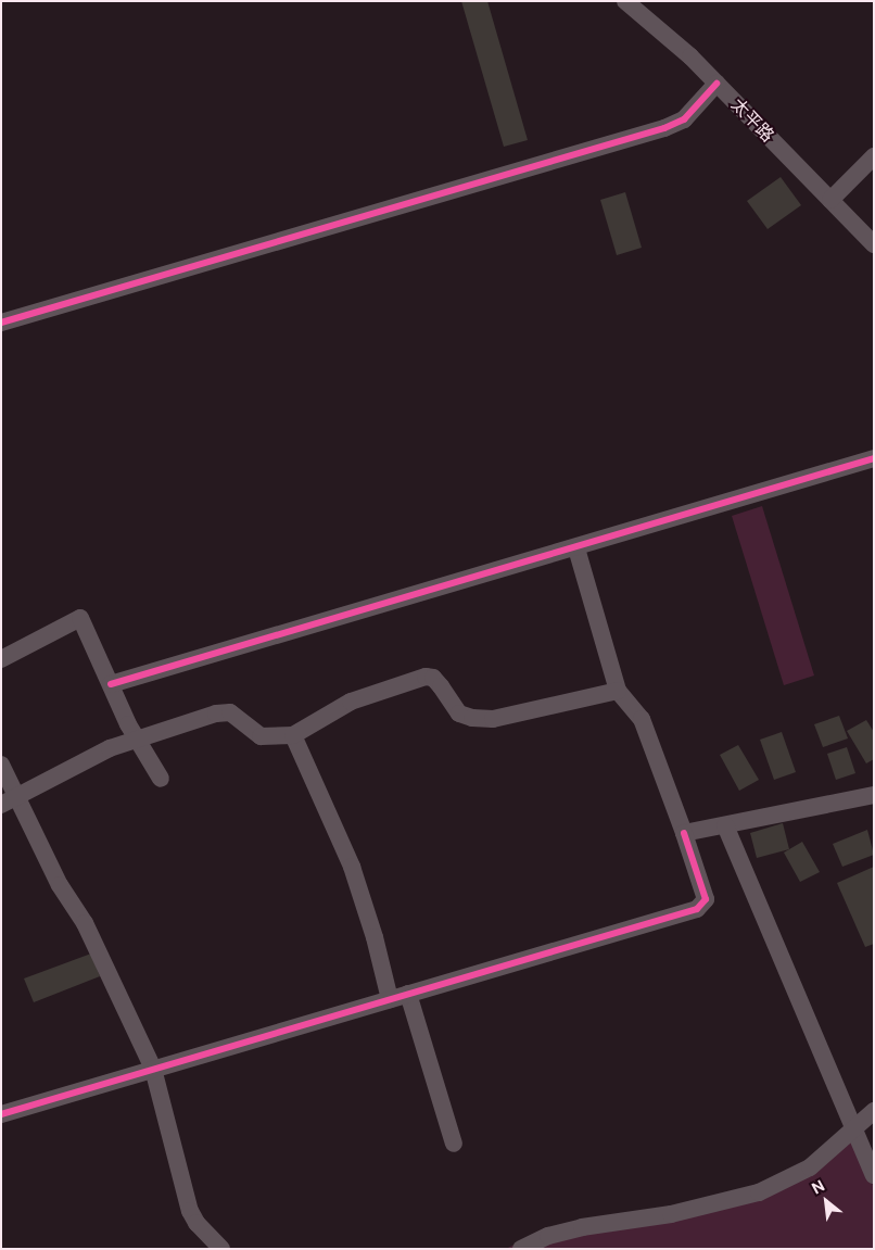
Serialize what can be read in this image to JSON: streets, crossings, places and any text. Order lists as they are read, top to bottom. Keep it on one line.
{"streets":{"street":["太平路"]},"north":"top left"}
